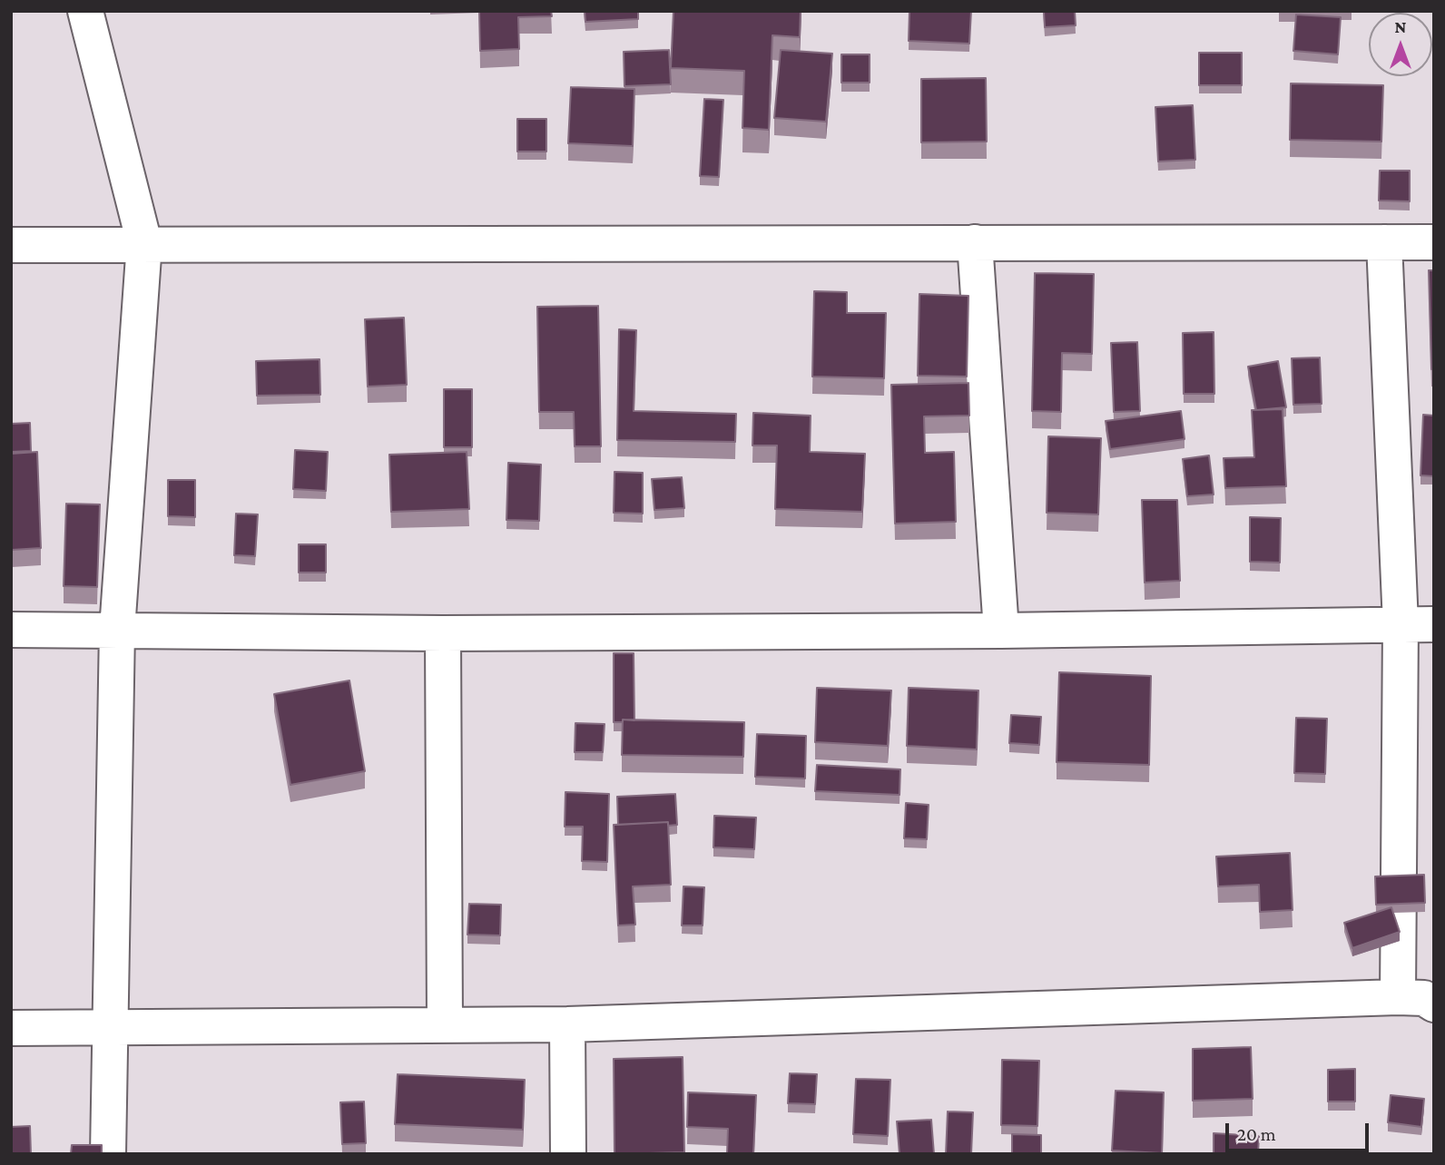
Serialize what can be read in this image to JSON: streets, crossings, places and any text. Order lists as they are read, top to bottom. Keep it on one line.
{"scale_bar":"20 m","north":"top"}
